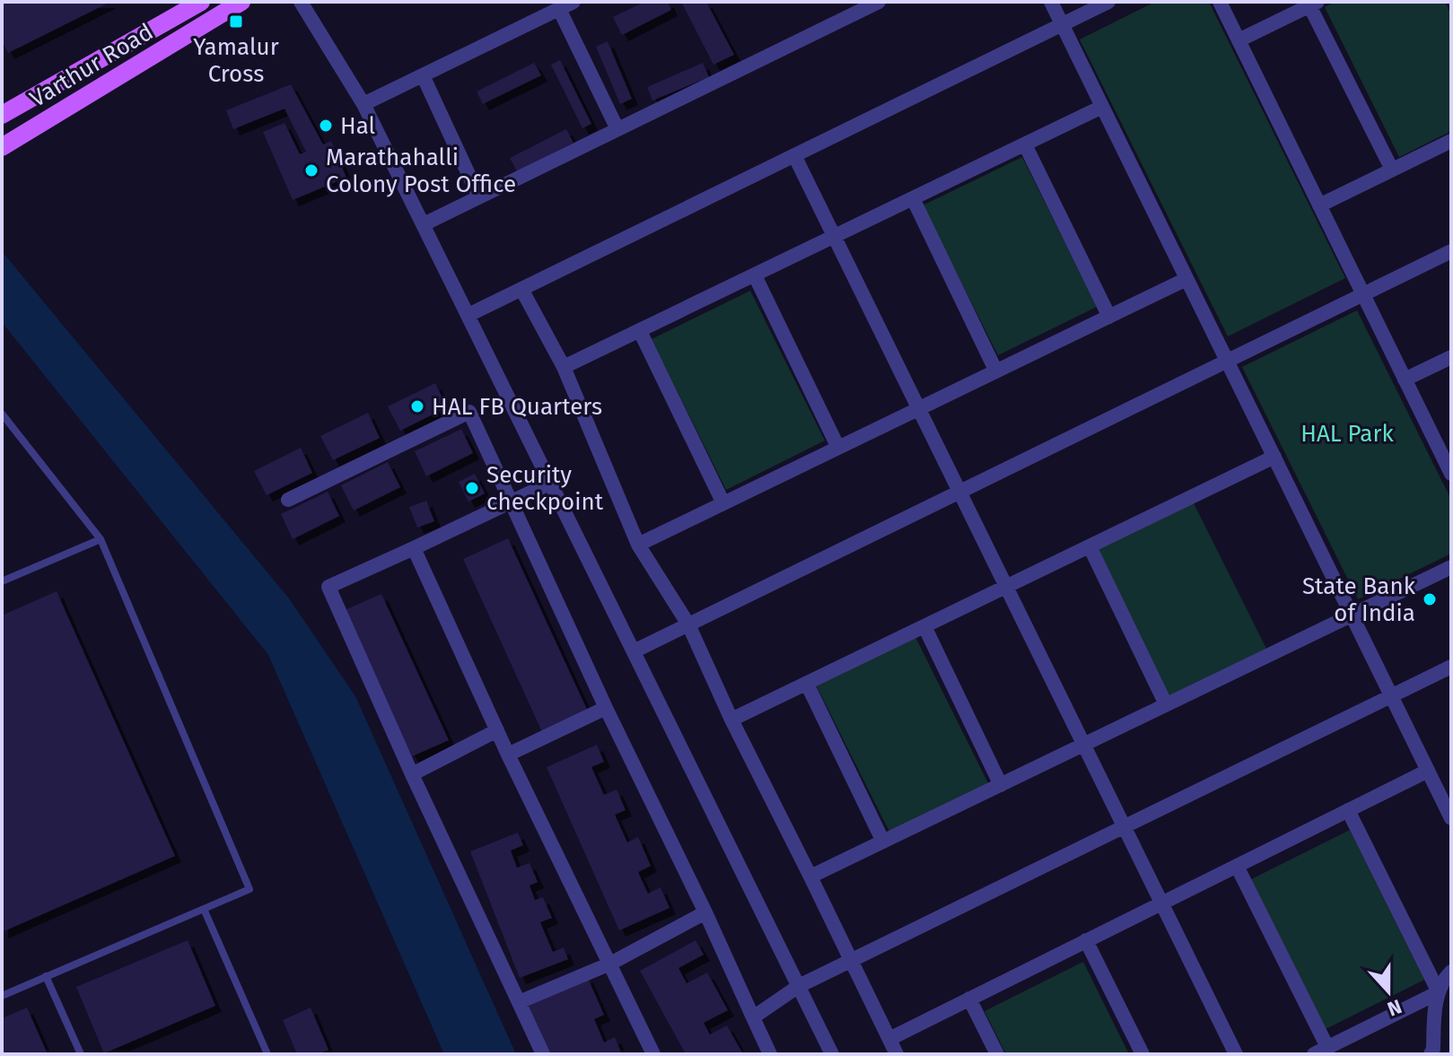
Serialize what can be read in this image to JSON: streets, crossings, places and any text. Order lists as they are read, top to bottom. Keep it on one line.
{"streets":{"main road":["Varthur Road"]},"parks":["HAL Park"],"places":{"transit":["Yamalur Cross"],"other":["Hal","Marathahalli Colony Post Office","HAL FB Quarters","Security checkpoint","State Bank of India"]},"north":"bottom"}
